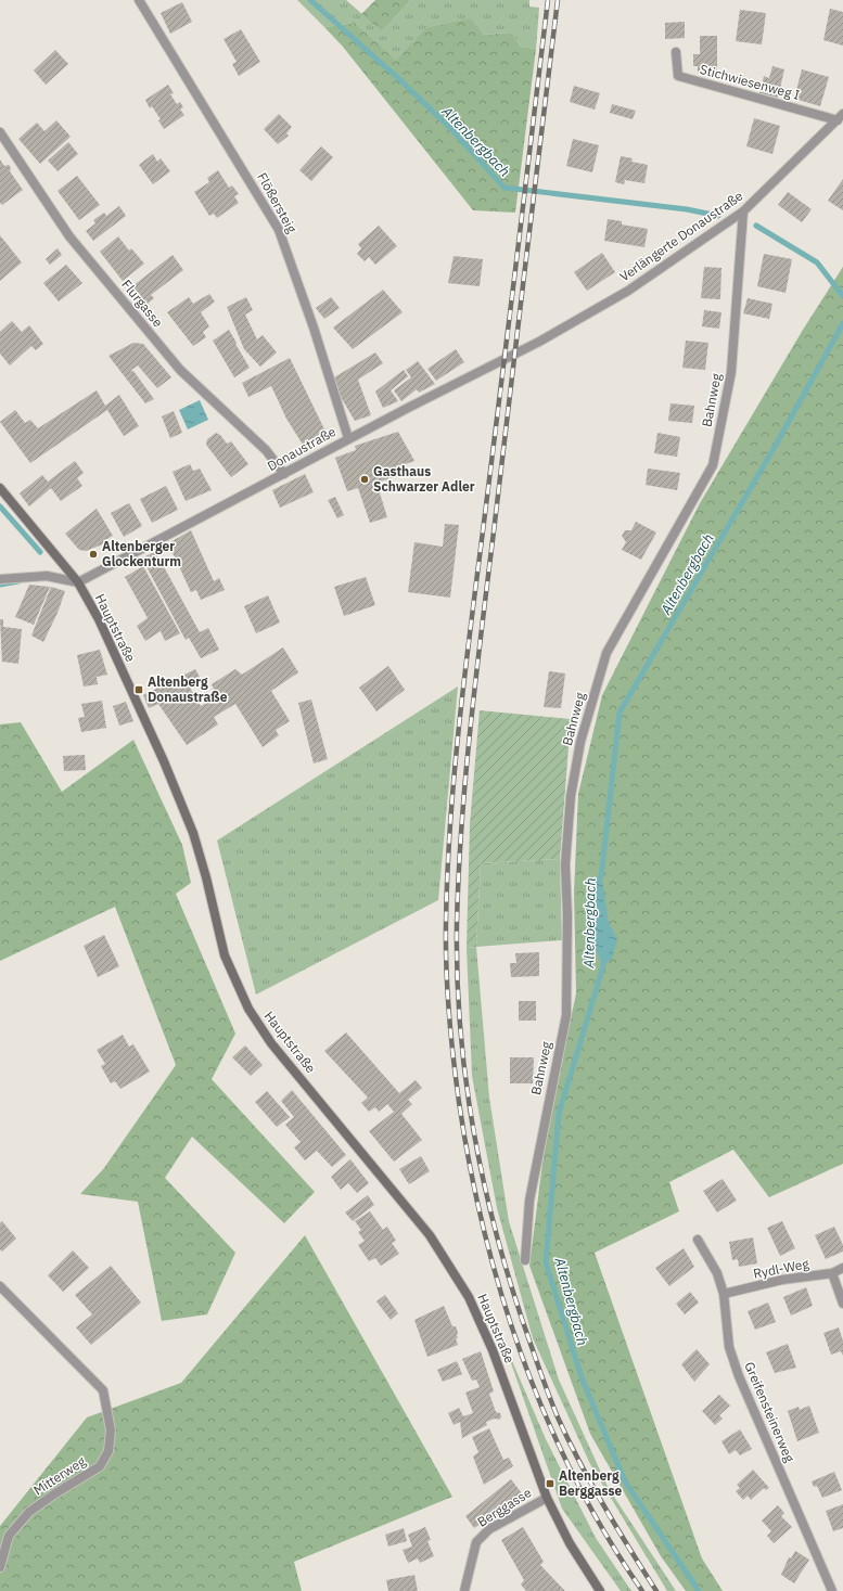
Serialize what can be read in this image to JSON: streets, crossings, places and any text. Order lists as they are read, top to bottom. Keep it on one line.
{"streets":{"main road":["Hauptstraße"],"street":["Stichwiesenweg I","Flößersteig","Verlängerte Donaustraße","Flurgasse","Bahnweg","Donaustraße","Rydl-Weg","Greifensteinerweg","Mitterweg","Berggasse"]},"crossings":[["Stichwiesenweg I","Verlängerte Donaustraße"],["Flößersteig","Donaustraße"],["Verlängerte Donaustraße","Bahnweg"],["Verlängerte Donaustraße","Donaustraße"],["Flurgasse","Donaustraße"],["Donaustraße","Hauptstraße"],["Hauptstraße","Berggasse"],["Rydl-Weg","Greifensteinerweg"]],"water":["Altenbergbach"],"places":{"other":["Gasthaus Schwarzer Adler","Altenberger Glockenturm"],"transit":["Altenberg Donaustraße","Altenberg Berggasse"]}}
